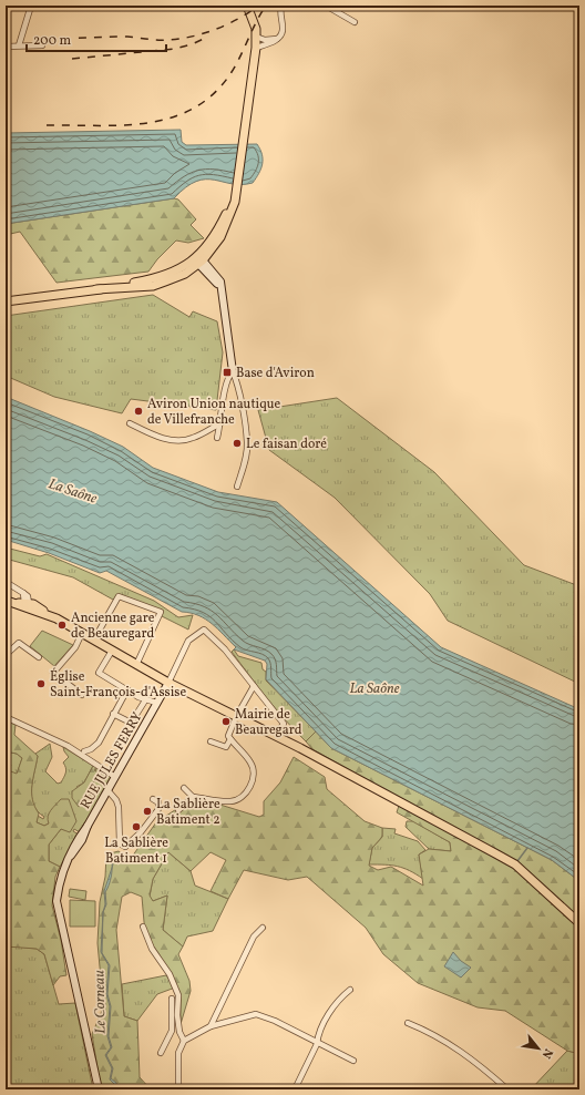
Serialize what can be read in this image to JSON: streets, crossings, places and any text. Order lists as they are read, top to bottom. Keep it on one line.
{"streets":{"street":["RUE JULES FERRY"]},"water":["La Saône","Le Corneau"],"places":{"transit":["Base d'Aviron"],"other":["Aviron Union nautique de Villefranche","Le faisan doré","Ancienne gare de Beauregard","Église Saint-François-d'Assise","Mairie de Beauregard","La Sablière Batiment 2","La Sablière Batiment 1"]},"scale_bar":"200 m","north":"bottom right"}
